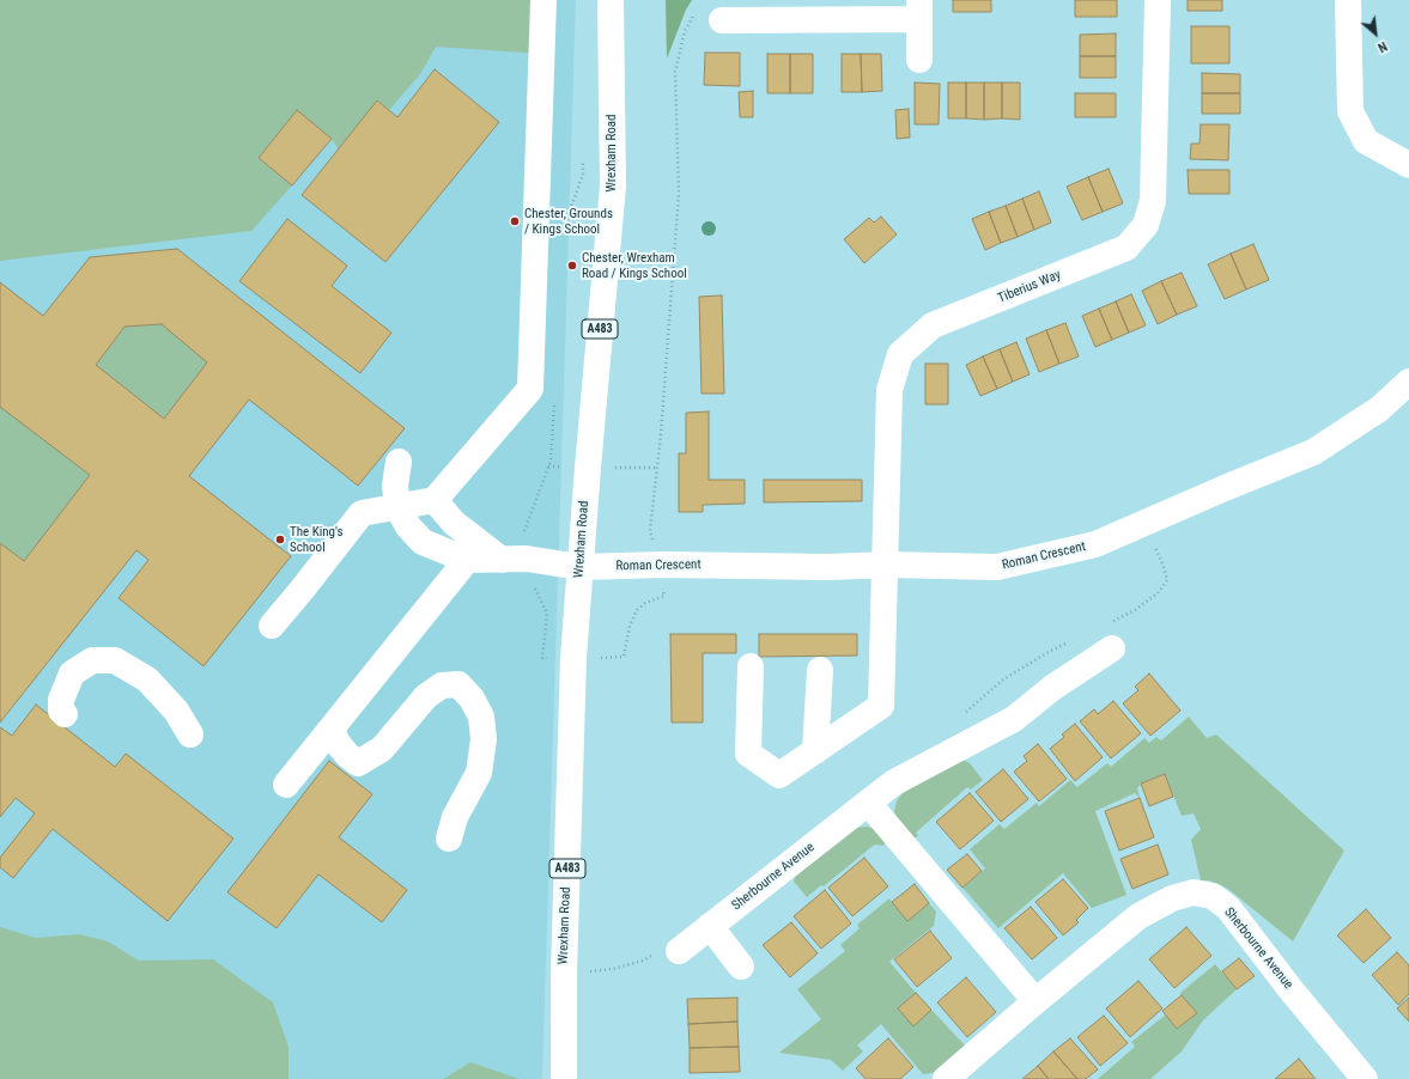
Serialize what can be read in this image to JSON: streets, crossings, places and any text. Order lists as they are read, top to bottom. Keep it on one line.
{"streets":{"main road":["Wrexham Road","Tiberius Way","A483","Roman Crescent","Sherbourne Avenue"]},"crossings":[["Wrexham Road","Roman Crescent"],["Tiberius Way","Roman Crescent"]],"places":["Chester, Grounds / Kings School","Chester, Wrexham Road / Kings School","The King's School"],"north":"bottom right"}
